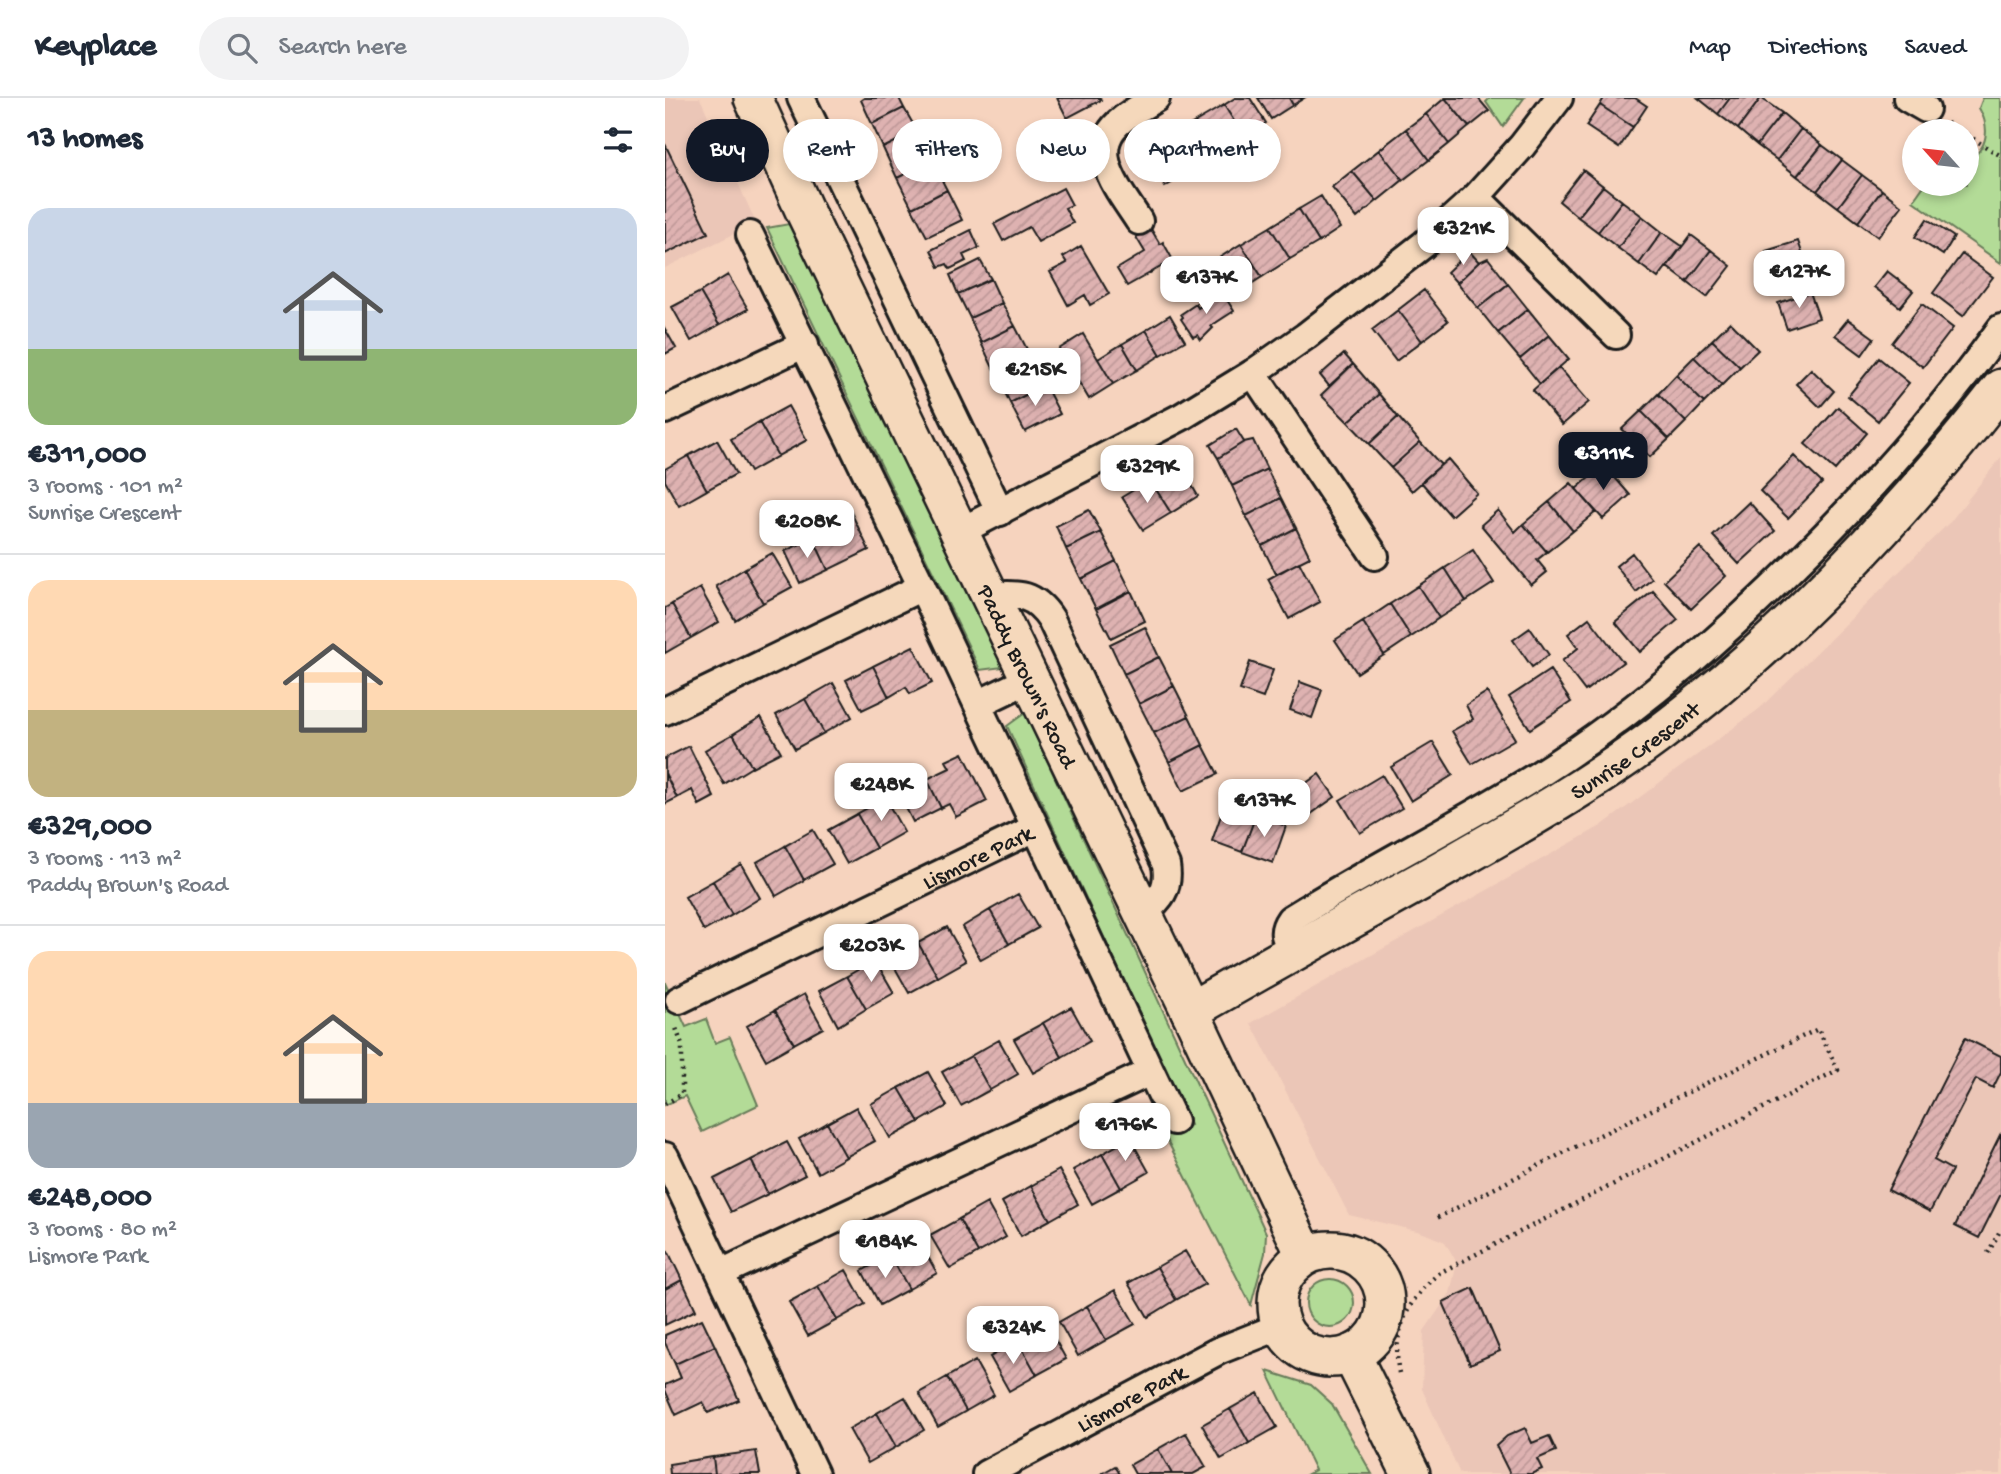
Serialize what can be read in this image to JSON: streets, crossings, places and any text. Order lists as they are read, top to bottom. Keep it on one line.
{"streets":{"street":["Paddy Brown's Road","Sunrise Crescent","Lismore Park"]},"crossings":[["Paddy Brown's Road","Sunrise Crescent"],["Paddy Brown's Road","Lismore Park"]],"north":"top left","page":{"header":"Keyplace","search":"Search here","nav":["Map","Directions","Saved"],"heading":"13 homes","chip":["Buy","Rent","Filters","New","Apartment"],"list":[{"name":"€311,000","note":"3 rooms · 101 m² · Sunrise Crescent"},{"name":"€329,000","note":"3 rooms · 113 m² · Paddy Brown's Road"},{"name":"€248,000","note":"3 rooms · 80 m² · Lismore Park"}],"price":["€321K","€127K","€137K","€215K","€311K","€329K","€208K","€248K","€137K","€203K","€176K","€184K","€324K"]}}
